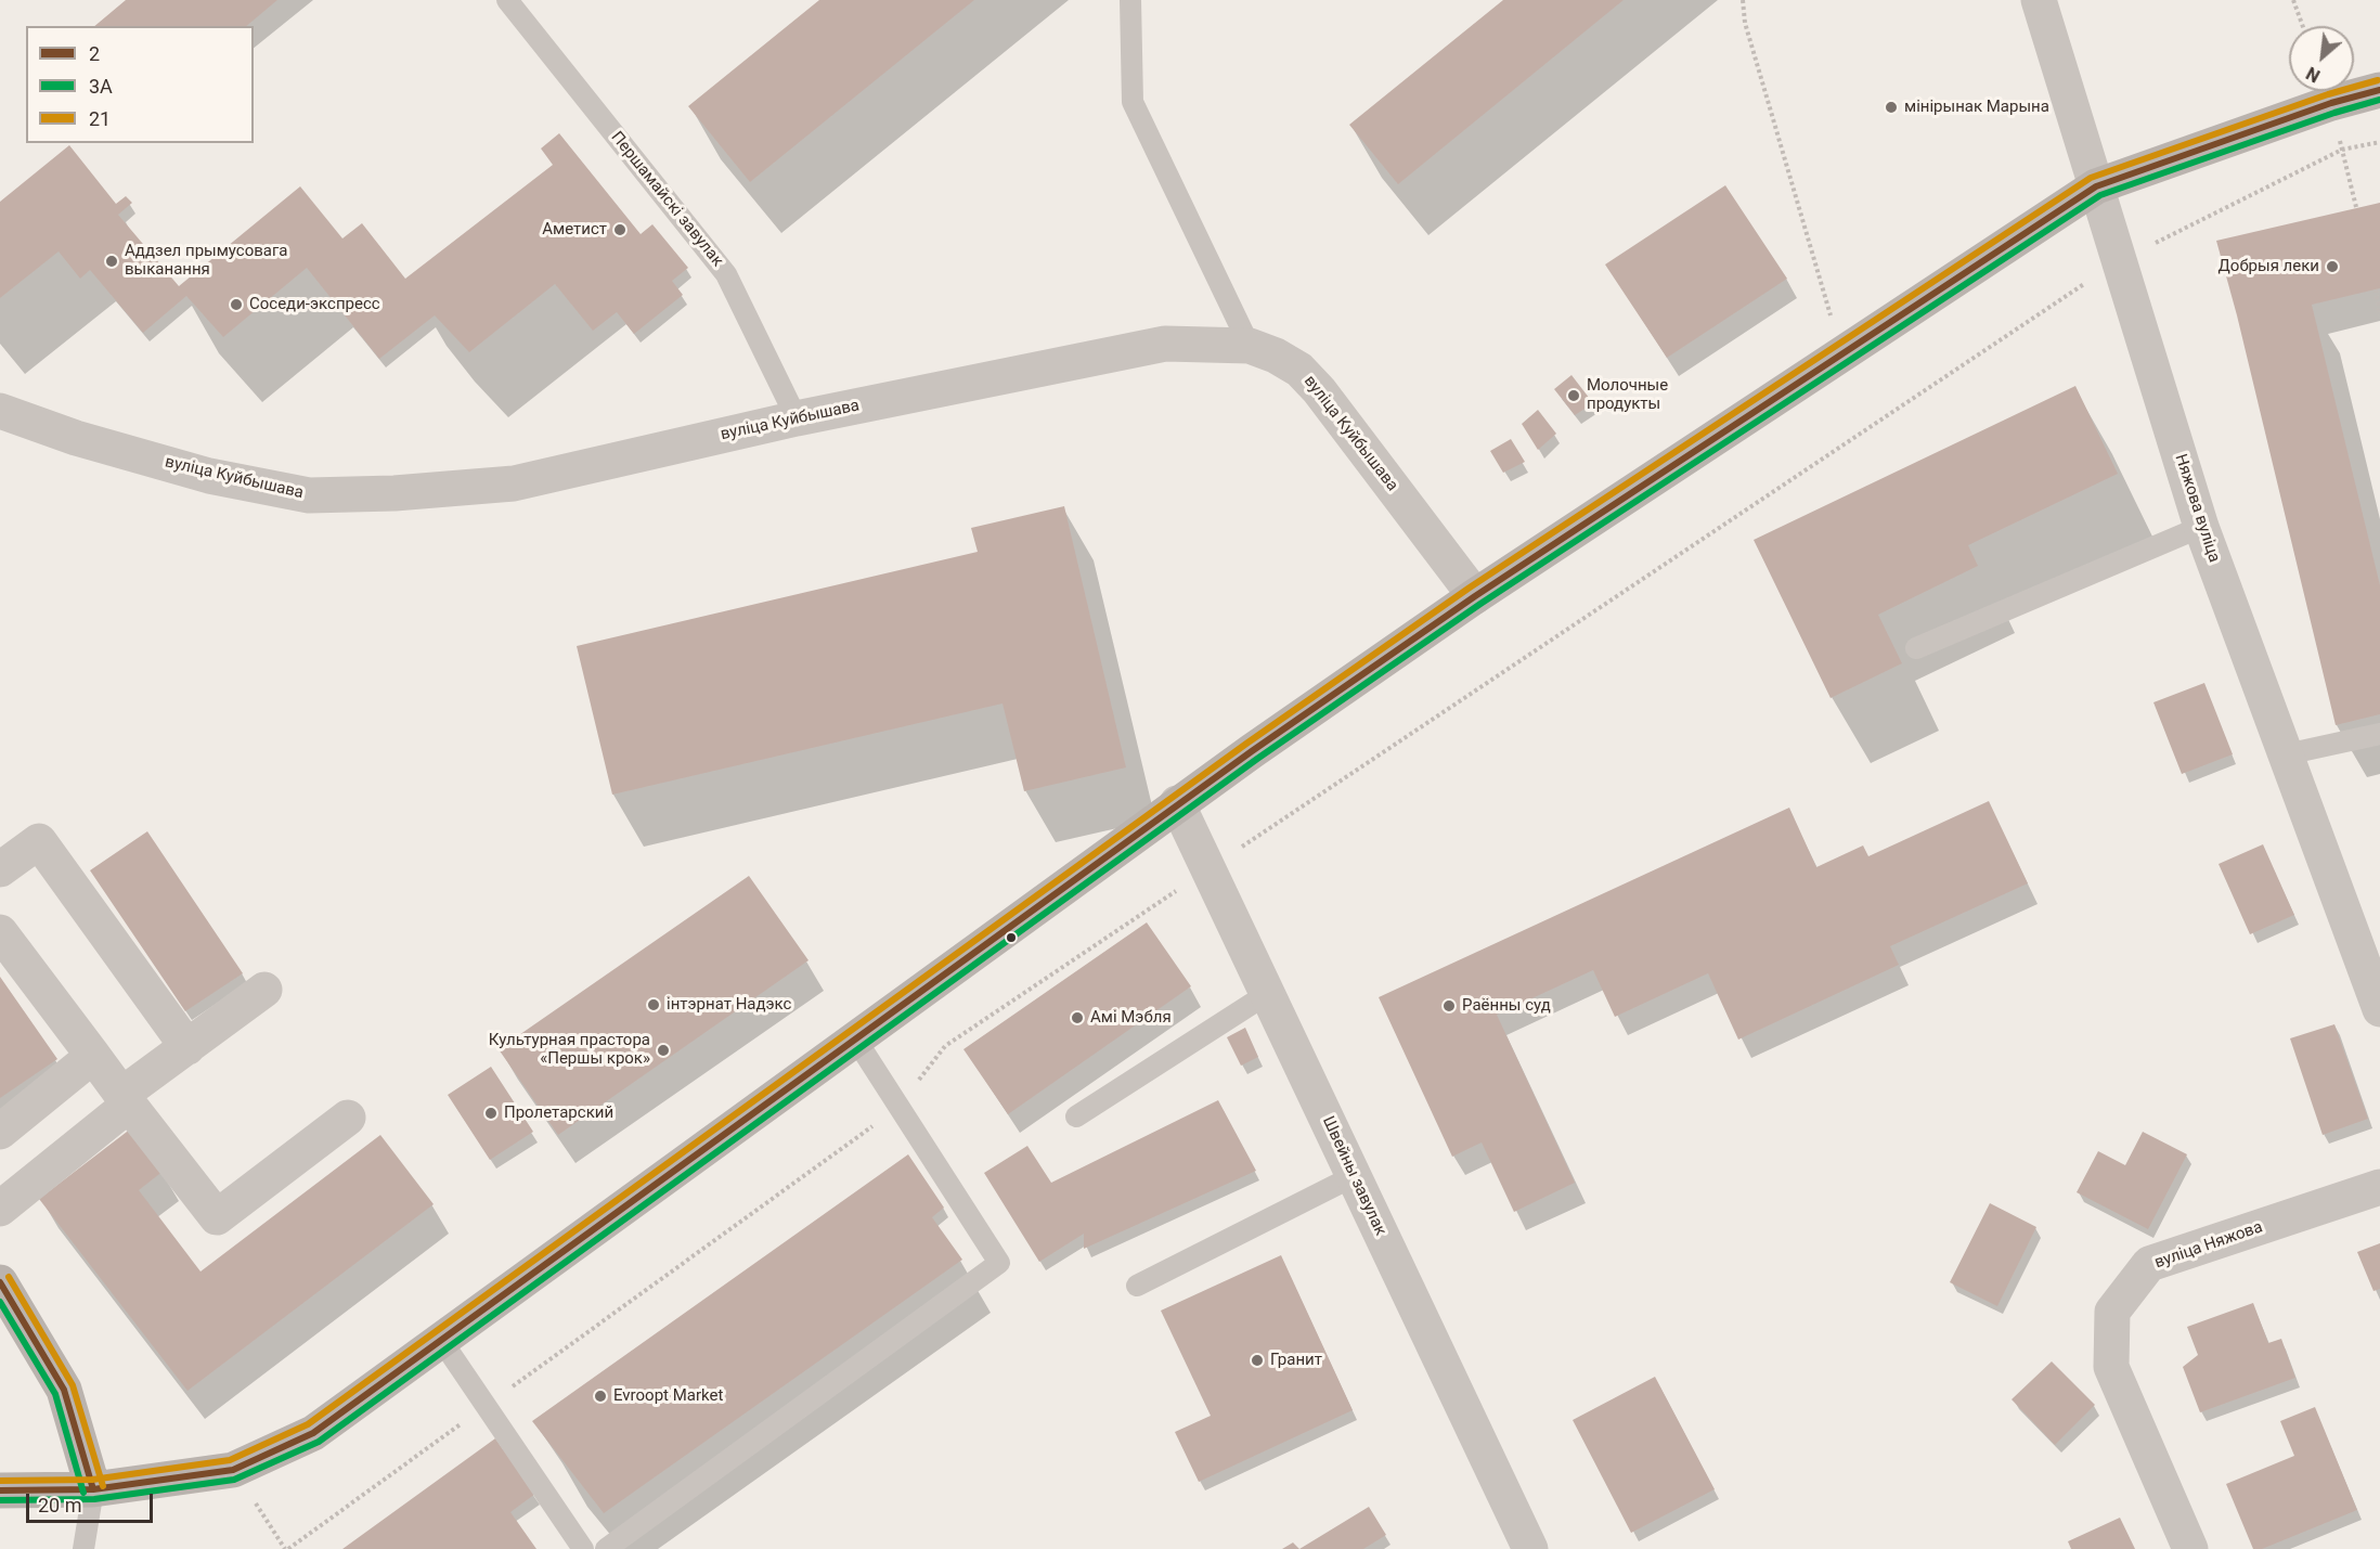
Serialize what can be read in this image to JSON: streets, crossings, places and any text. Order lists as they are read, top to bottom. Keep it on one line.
{"streets":{"street":["вуліца Куйбышава","Няжова вуліца","Швейны завулак","вуліца Няжова"],"lane":["Першамайскі завулак"]},"crossings":[["Першамайскі завулак","вуліца Куйбышава"]],"places":["мінірынак Марына","Аметист","Аддзел прымусовага выканання","Добрыя леки","Соседи-экспресс","Молочные продукты","інтэрнат Надэкс","Раённы суд","Амі Мэбля","Культурная прастора «Першы крок»","Пролетарский","Гранит","Evroopt Market"],"lines":["transit line 21","transit line 2","transit line 3А"],"legend":["2","3А","21"],"scale_bar":"20 m","north":"bottom left"}
